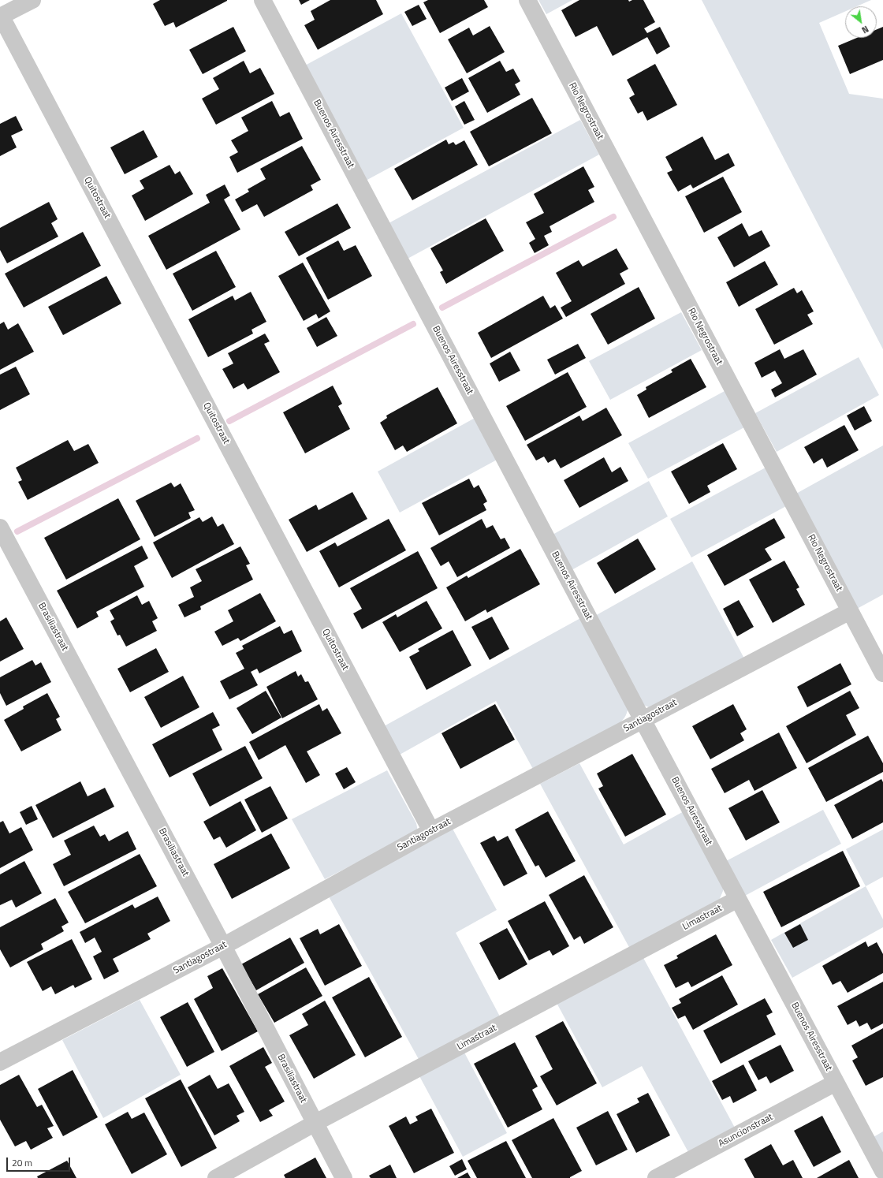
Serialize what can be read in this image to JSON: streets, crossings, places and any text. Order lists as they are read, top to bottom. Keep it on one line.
{"streets":{"street":["Rio Negrostraat","Buenos Airesstraat","Quitostraat","Brasiliastraat","Santiagostraat","Limastraat","Asuncionstraat"]},"crossings":[["Rio Negrostraat","Santiagostraat"],["Buenos Airesstraat","Santiagostraat"],["Buenos Airesstraat","Limastraat"],["Buenos Airesstraat","Asuncionstraat"],["Quitostraat","Santiagostraat"],["Brasiliastraat","Santiagostraat"],["Brasiliastraat","Limastraat"]],"scale_bar":"20 m","north":"bottom right"}
